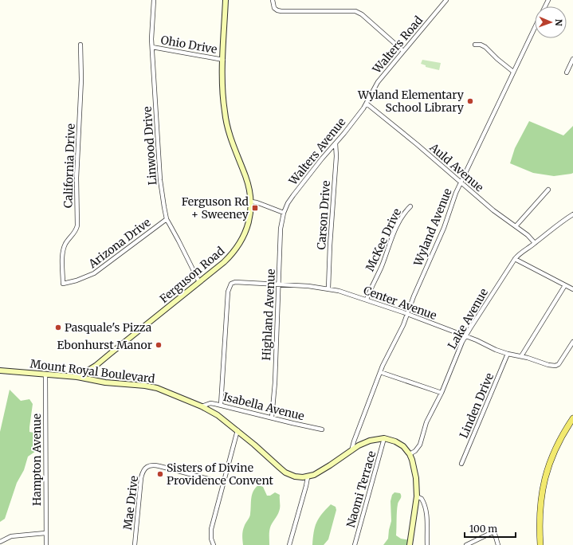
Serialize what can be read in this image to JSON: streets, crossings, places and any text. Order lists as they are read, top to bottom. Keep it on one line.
{"streets":{"main road":["Ferguson Road","Mount Royal Boulevard"],"street":["Ohio Drive","Walters Road","Linwood Drive","Walters Avenue","California Drive","Auld Avenue","Carson Drive","Wyland Avenue","McKee Drive","Arizona Drive","Center Avenue","Highland Avenue","Lake Avenue","Linden Drive","Isabella Avenue","Hampton Avenue","Naomi Terrace","Mae Drive"]},"crossings":[["Ohio Drive","Linwood Drive"],["Ohio Drive","Ferguson Road"],["Walters Road","Walters Avenue"],["Walters Road","Auld Avenue"],["Linwood Drive","Arizona Drive"],["Linwood Drive","Ferguson Road"],["Walters Avenue","Auld Avenue"],["Walters Avenue","Carson Drive"],["Walters Avenue","Highland Avenue"],["California Drive","Arizona Drive"],["Auld Avenue","Wyland Avenue"],["Auld Avenue","Lake Avenue"],["Carson Drive","Center Avenue"],["Wyland Avenue","Center Avenue"],["McKee Drive","Center Avenue"],["Ferguson Road","Mount Royal Boulevard"],["Center Avenue","Highland Avenue"],["Center Avenue","Lake Avenue"],["Center Avenue","Linden Drive"],["Center Avenue","Isabella Avenue"],["Highland Avenue","Isabella Avenue"],["Mount Royal Boulevard","Isabella Avenue"],["Mount Royal Boulevard","Hampton Avenue"]],"places":{"other":["Wyland Elementary School Library","Pasquale's Pizza","Ebonhurst Manor","Sisters of Divine Providence Convent"],"transit":["Ferguson Rd + Sweeney"]},"scale_bar":"100 m","north":"right"}
